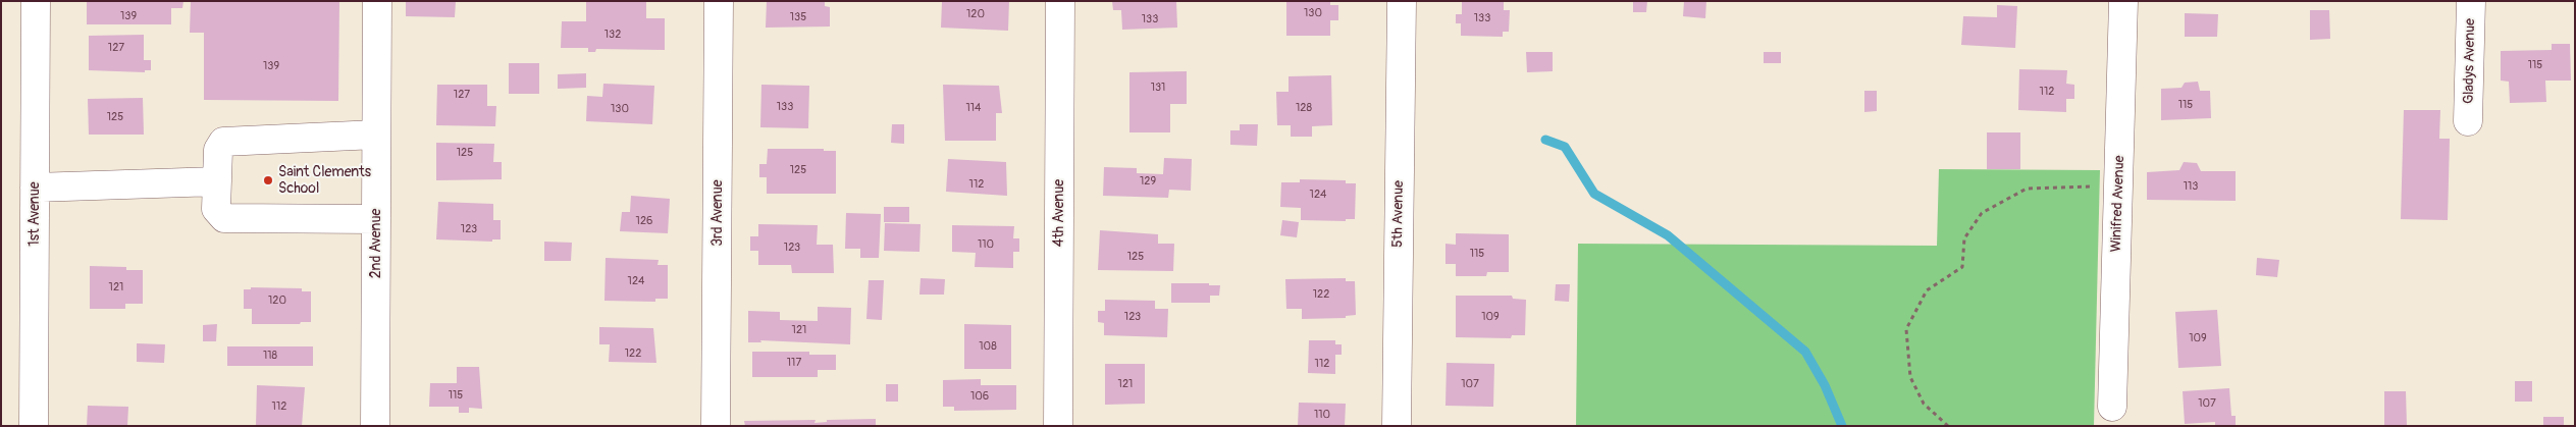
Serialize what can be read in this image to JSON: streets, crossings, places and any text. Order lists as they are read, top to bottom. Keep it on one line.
{"streets":{"street":["Gladys Avenue","Winifred Avenue","3rd Avenue","4th Avenue","1st Avenue","5th Avenue","2nd Avenue"]},"places":["Saint Clements School"],"house_numbers":["130","120","139","135","133","133","132","127","115","139","131","112","127","115","133","114","128","130","125","125","125","129","112","113","124","126","123","110","123","115","125","124","121","122","120","123","109","121","109","108","122","118","117","112","121","107","115","106","107","112","110"]}
